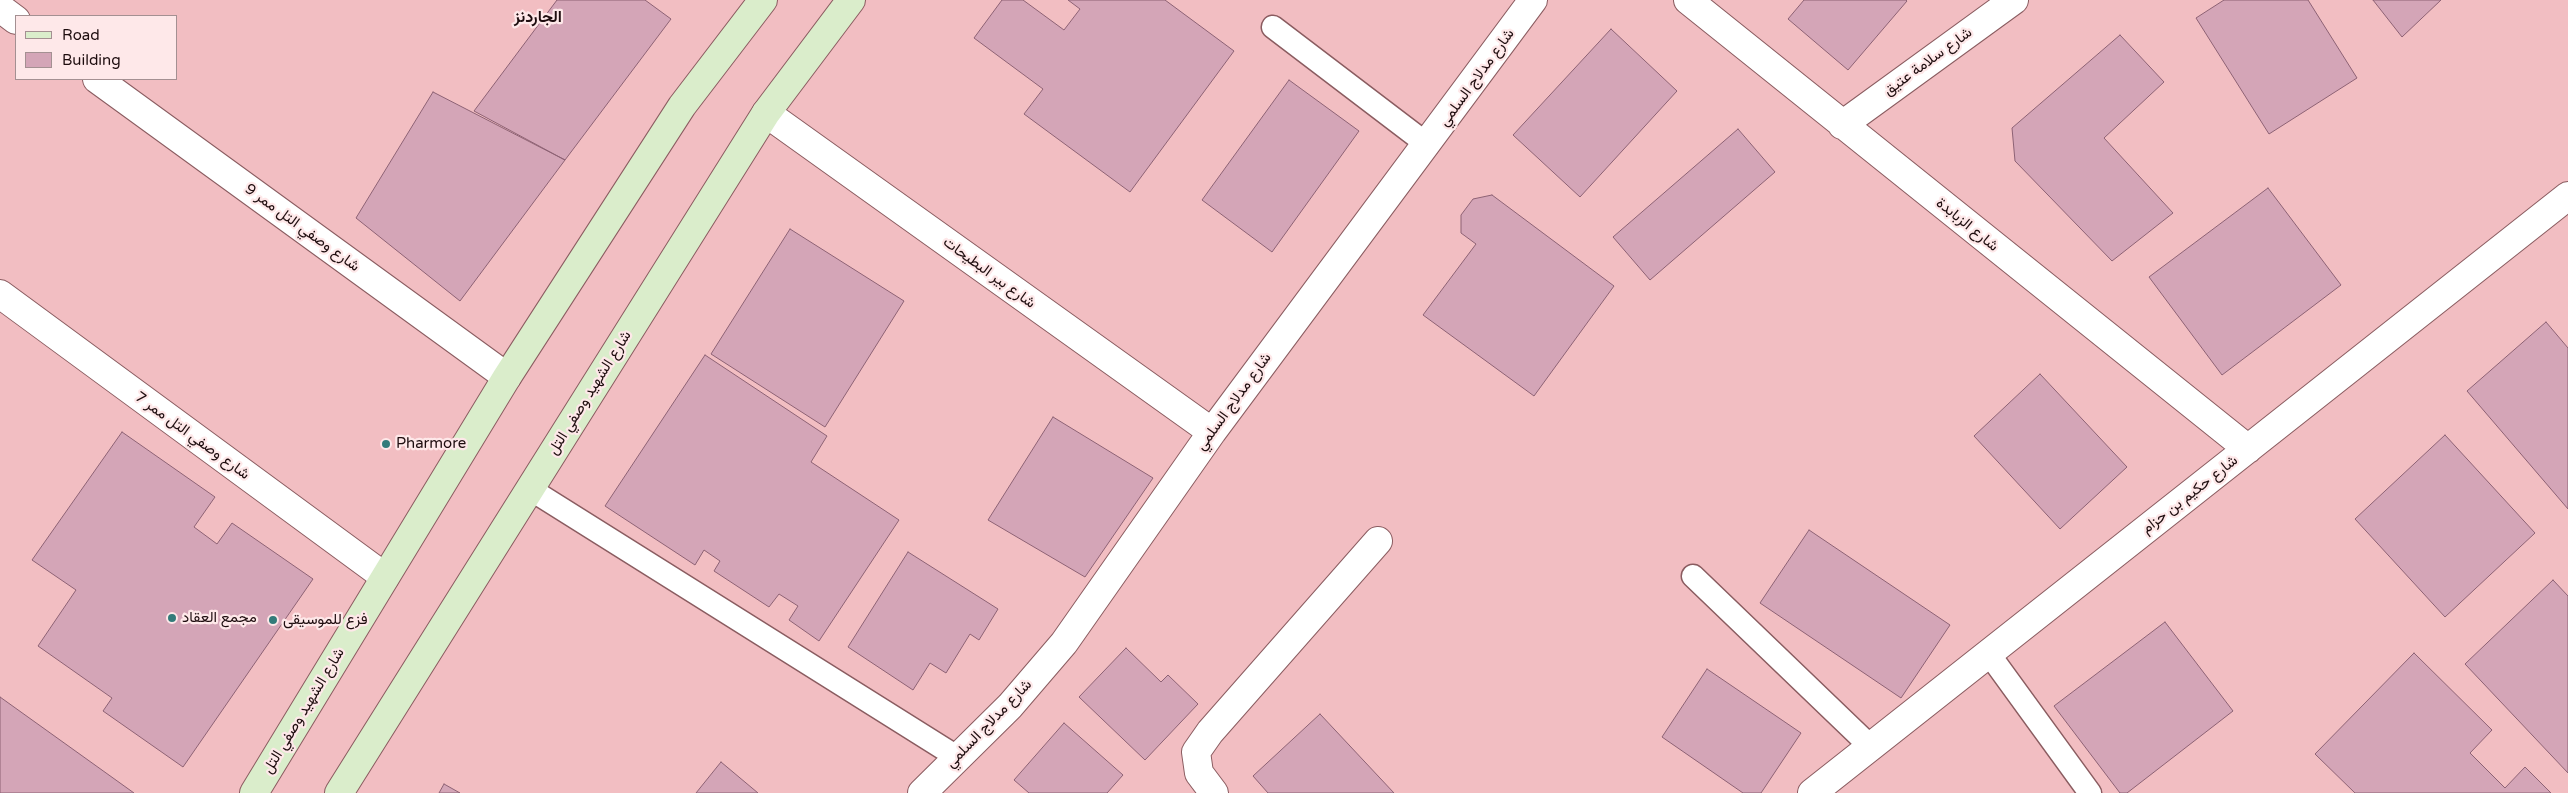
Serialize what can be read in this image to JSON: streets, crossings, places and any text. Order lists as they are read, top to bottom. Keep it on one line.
{"streets":{"main road":["شارع الشهيد وصفي التل"],"street":["شارع سلامة عتيق","شارع مدلاج السلمي","شارع الزبابدة","شارع وصفي التل ممر 9","شارع بير البطيحات","شارع وصفي التل ممر 7","شارع حكيم بن حزام"]},"crossings":[["شارع سلامة عتيق","شارع الزبابدة"],["شارع مدلاج السلمي","شارع بير البطيحات"],["شارع الزبابدة","شارع حكيم بن حزام"],["شارع وصفي التل ممر 9","شارع الشهيد وصفي التل"],["شارع بير البطيحات","شارع الشهيد وصفي التل"],["شارع الشهيد وصفي التل","شارع وصفي التل ممر 7"]],"districts":["الجاردنز"],"places":["Pharmore","مجمع العقاد","فزع للموسيقى"],"legend":["Road","Building"]}
